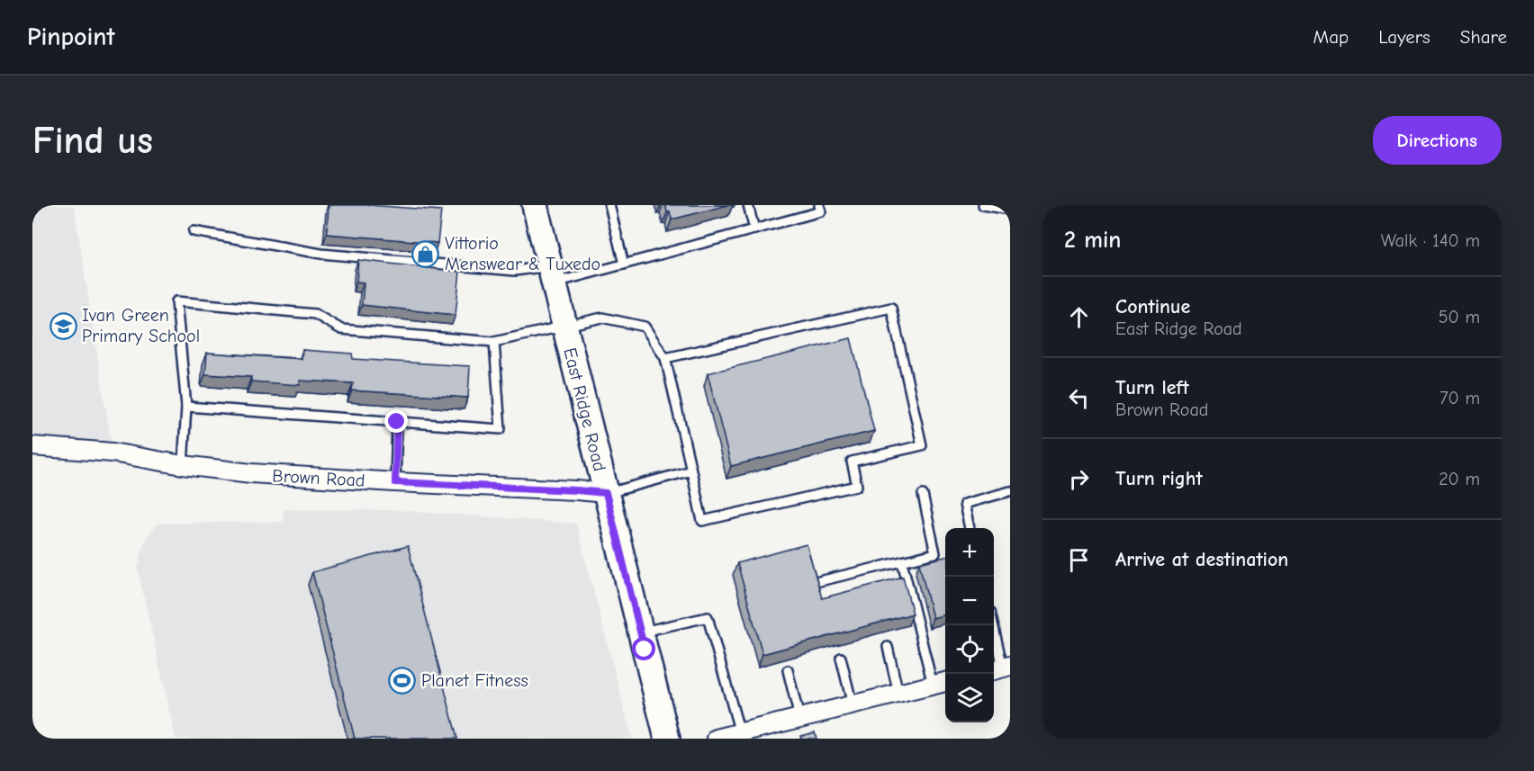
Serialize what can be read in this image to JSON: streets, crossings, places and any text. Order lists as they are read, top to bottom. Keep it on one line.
{"streets":{"main road":["East Ridge Road"],"street":["Brown Road"]},"crossings":[["East Ridge Road","Brown Road"]],"places":{"shop":["Vittorio Menswear & Tuxedo"],"school or university":["Ivan Green Primary School"],"sports":["Planet Fitness"]},"page":{"header":"Pinpoint","nav":["Map","Layers","Share"],"buttons":"Directions","title":"Find us","heading":["2 min","Walk · 140 m"],"list":[["Continue","East Ridge Road","50 m"],["Turn left","Brown Road","70 m"],["Turn right","20 m"],"Arrive at destination"],"map_buttons":["+","−"]}}
